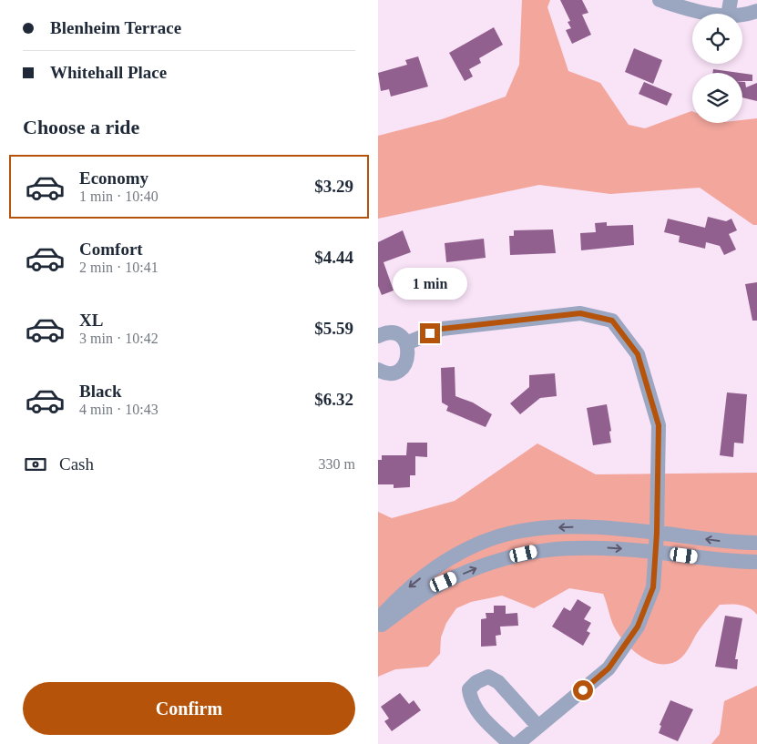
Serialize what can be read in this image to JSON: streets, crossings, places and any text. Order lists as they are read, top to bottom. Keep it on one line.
{"page":{"banner":["Blenheim Terrace","Whitehall Place"],"heading":"Choose a ride","list":[{"name":"Economy","note":"1 min · 10:40","value":"$3.29"},{"name":"Comfort","note":"2 min · 10:41","value":"$4.44"},{"name":"XL","note":"3 min · 10:42","value":"$5.59"},{"name":"Black","note":"4 min · 10:43","value":"$6.32"}],"bubble":"1 min","pay":["Cash","330 m"],"buttons":"Confirm"}}
